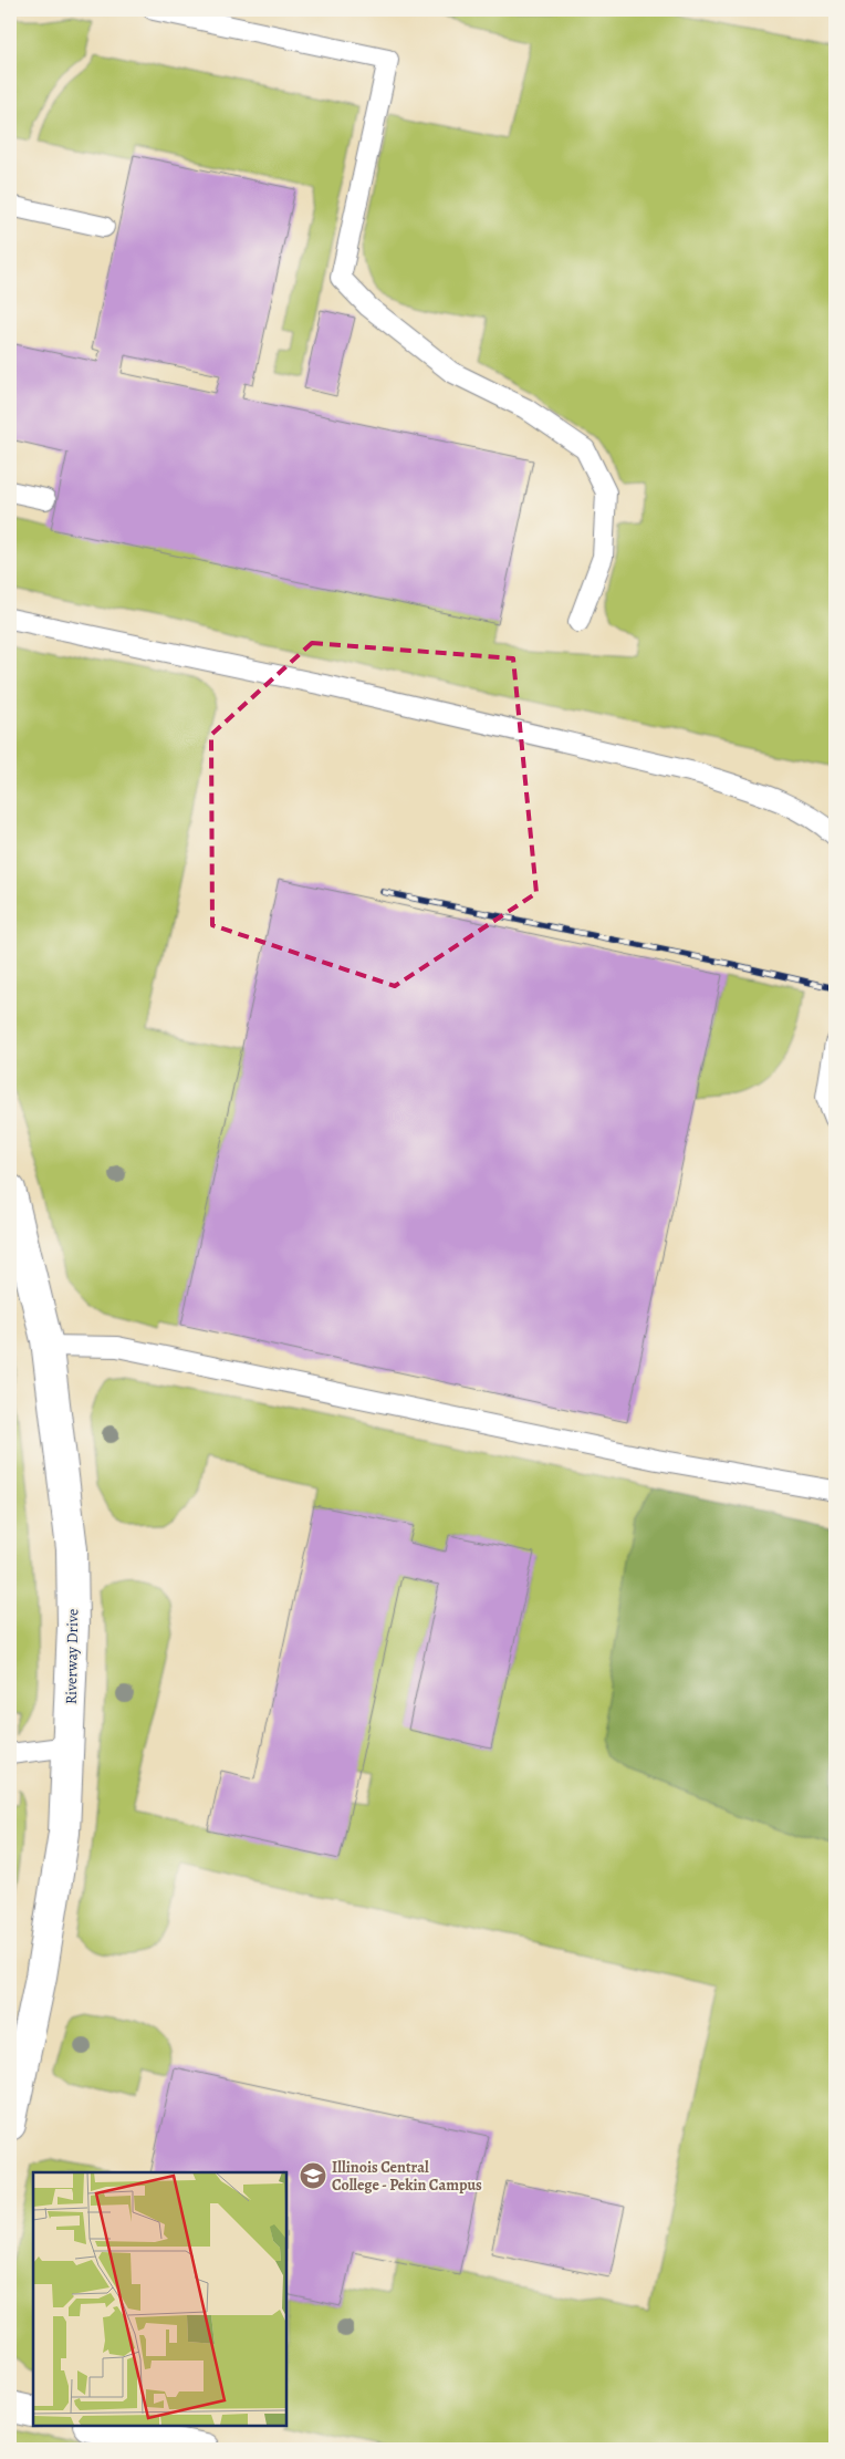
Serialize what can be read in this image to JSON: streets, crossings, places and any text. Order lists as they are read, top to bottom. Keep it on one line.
{"streets":{"street":["Riverway Drive"]},"places":{"school or university":["Illinois Central College - Pekin Campus"]}}
